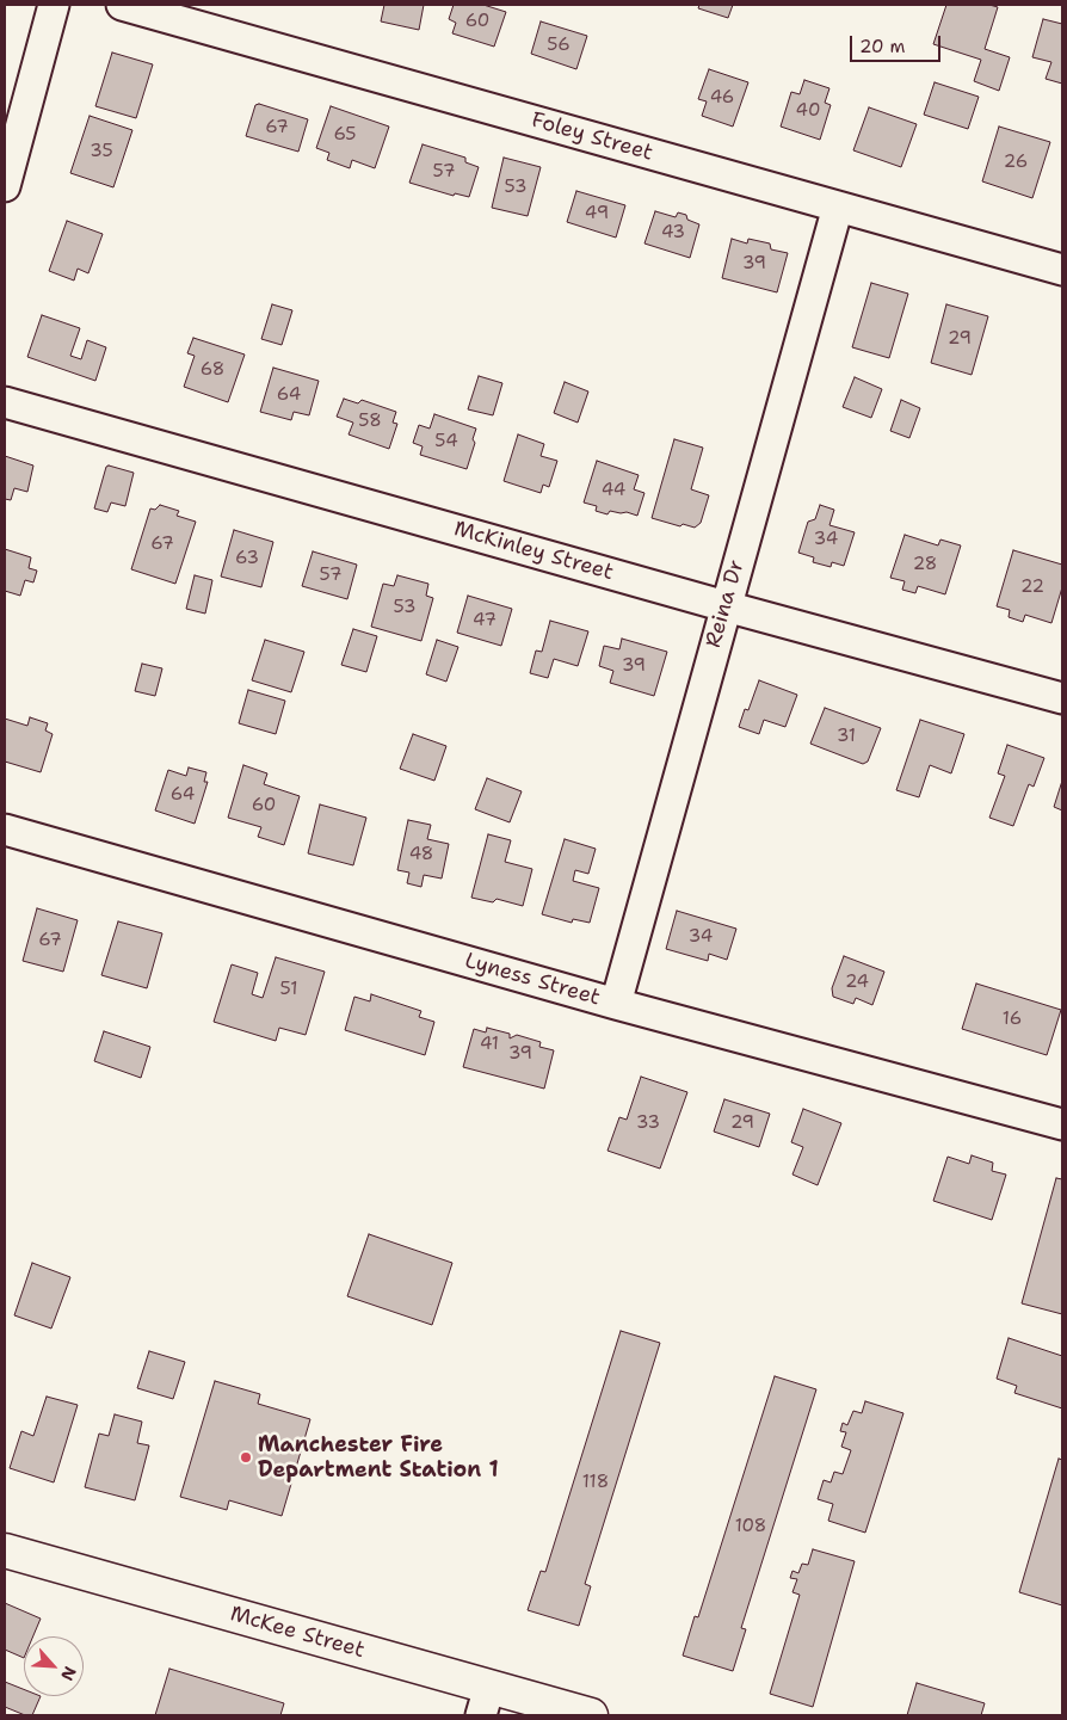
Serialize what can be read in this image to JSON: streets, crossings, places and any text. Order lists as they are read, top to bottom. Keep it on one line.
{"streets":{"main road":["McKee Street"],"street":["Foley Street","McKinley Street","Reina Dr","Lyness Street"]},"crossings":[["Foley Street","Reina Dr"],["McKinley Street","Reina Dr"],["Reina Dr","Lyness Street"]],"places":["Manchester Fire Department Station 1"],"house_numbers":["60","56","46","40","67","65","35","26","57","53","49","43","39","29","68","64","58","54","44","34","67","63","28","57","22","53","47","39","31","64","60","48","34","67","24","51","16","41","39","33","29","118","108"],"scale_bar":"20 m","north":"bottom right"}
